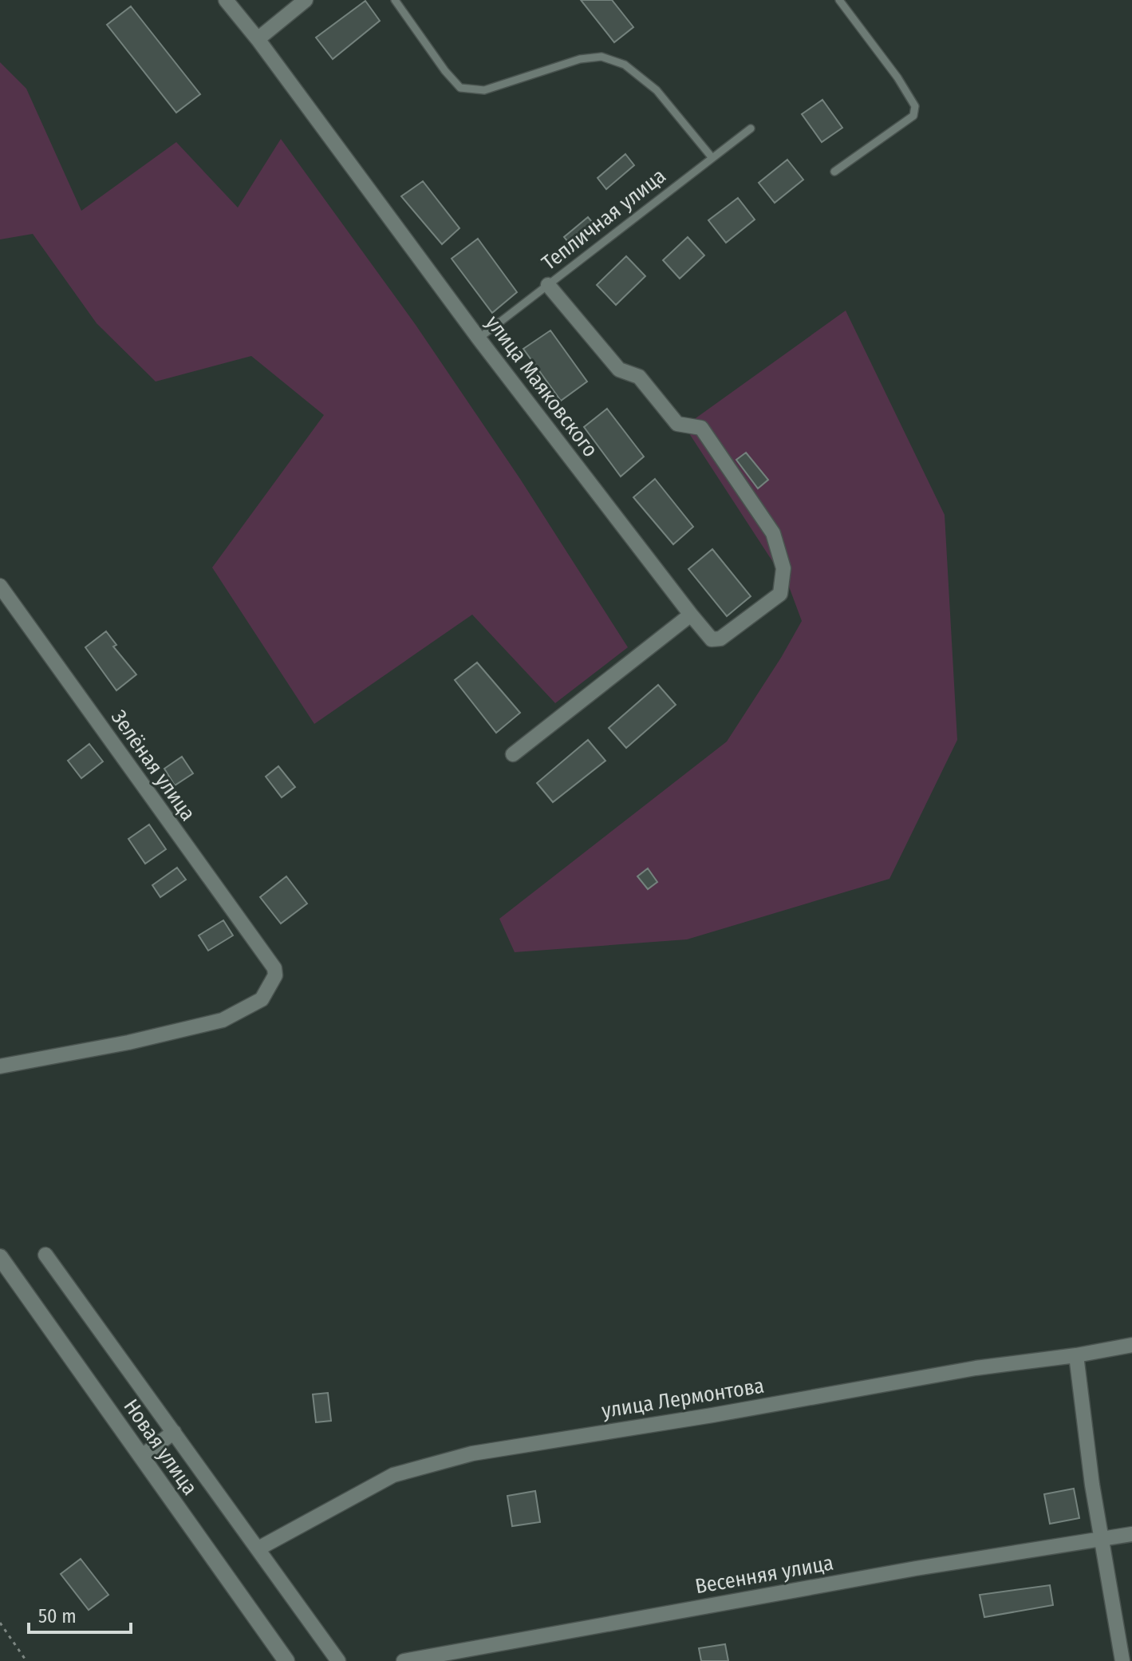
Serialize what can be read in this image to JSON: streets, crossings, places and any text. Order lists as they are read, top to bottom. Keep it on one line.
{"streets":{"street":["улица Маяковского","Зелёная улица","улица Лермонтова","Новая улица","Весенняя улица"],"lane":["Тепличная улица"]},"crossings":[["Тепличная улица","улица Маяковского"]],"scale_bar":"50 m"}
